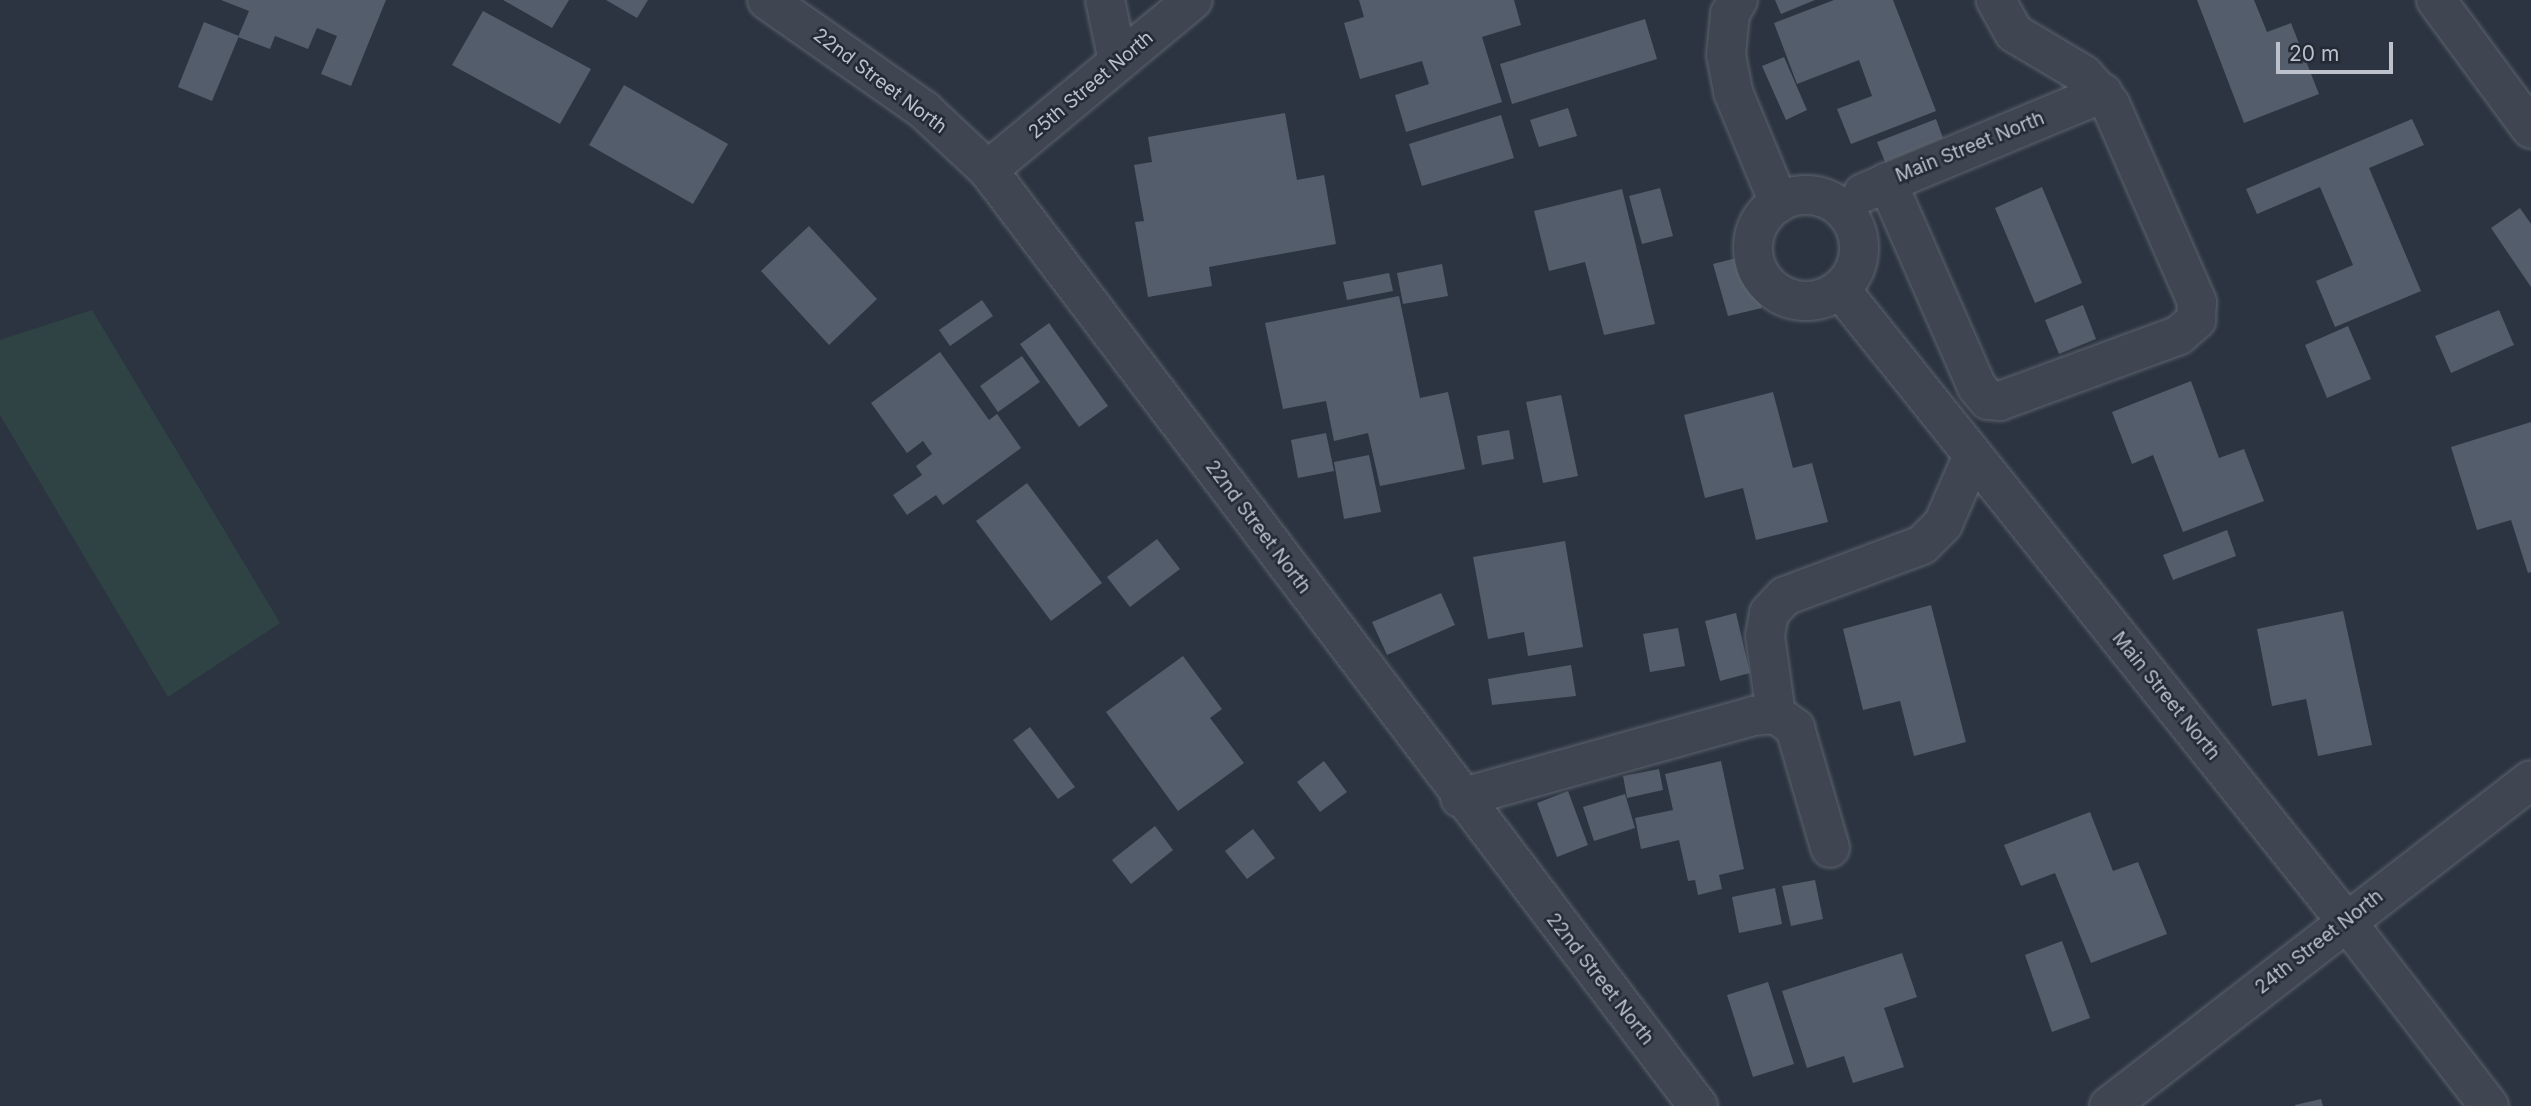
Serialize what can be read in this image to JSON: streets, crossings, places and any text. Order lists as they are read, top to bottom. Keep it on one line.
{"streets":{"street":["22nd Street North","25th Street North","Main Street North","24th Street North"]},"crossings":[["22nd Street North","25th Street North"],["Main Street North","24th Street North"]],"scale_bar":"20 m"}
